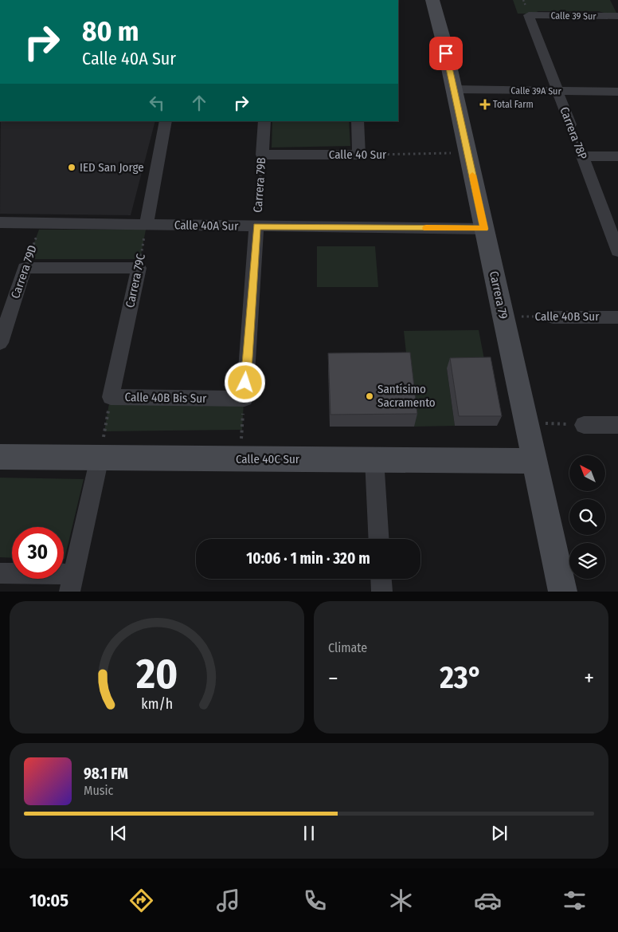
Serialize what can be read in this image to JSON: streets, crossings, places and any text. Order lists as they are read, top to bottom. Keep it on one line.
{"streets":{"street":["Calle 39 Sur","Calle 39A Sur","Carrera 78P","Calle 40 Sur","Carrera 79B","Calle 40A Sur","Carrera 79D","Carrera 79C","Carrera 79","Calle 40B Sur","Calle 40B Bis Sur","Calle 40C Sur"]},"crossings":[["Calle 39 Sur","Carrera 78P"],["Calle 39A Sur","Carrera 78P"],["Calle 39A Sur","Carrera 79"],["Calle 40 Sur","Carrera 79B"],["Carrera 79B","Calle 40A Sur"],["Carrera 79B","Calle 40B Bis Sur"],["Calle 40A Sur","Carrera 79D"],["Calle 40A Sur","Carrera 79C"],["Calle 40A Sur","Carrera 79"],["Carrera 79C","Calle 40B Bis Sur"],["Carrera 79","Calle 40C Sur"]],"places":{"health":["Total Farm"],"other":["IED San Jorge","Santísimo Sacramento"]},"north":"top left","page":{"turn":["80 m","Calle 40A Sur"],"limit":"30","trip":"10:06 · 1 min · 320 m","tile":"Climate","heat":["−","23°","+"],"song":["98.1 FM","Music"],"tabs":"10:05","gauge":["20","km/h"]}}
